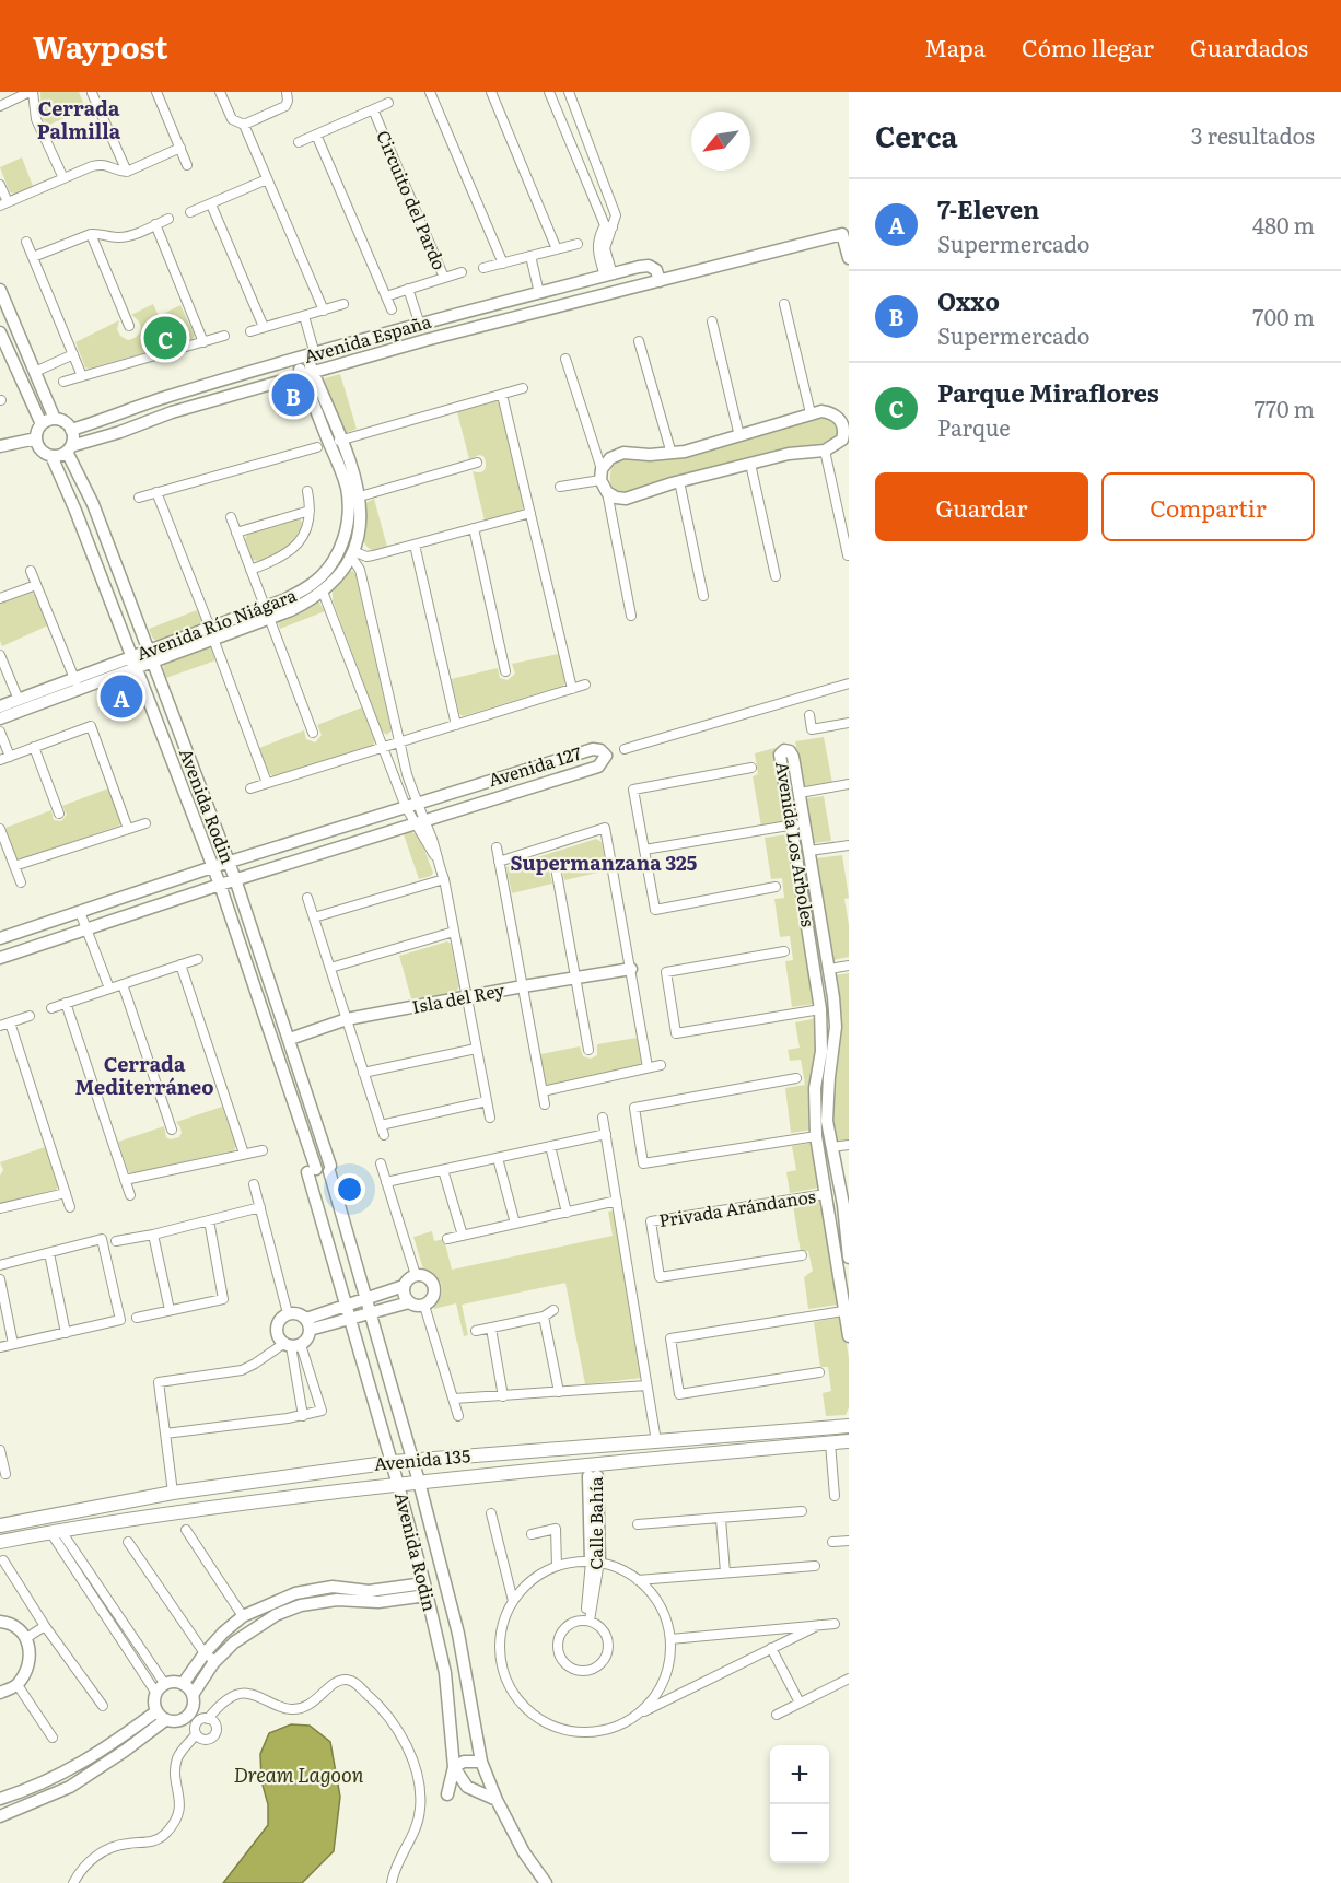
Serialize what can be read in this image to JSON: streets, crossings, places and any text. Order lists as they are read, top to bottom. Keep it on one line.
{"streets":{"main road":["Avenida 135"],"street":["Circuito del Pardo","Avenida España","Avenida Río Niágara","Avenida 127","Avenida Rodin","Avenida Los Arboles","Isla del Rey","Privada Arándanos","Calle Bahía"]},"crossings":[["Avenida España","Avenida Río Niágara"],["Avenida España","Avenida Rodin"],["Avenida Río Niágara","Avenida Rodin"],["Avenida 127","Avenida Rodin"],["Avenida Rodin","Isla del Rey"],["Avenida Rodin","Avenida 135"],["Avenida Los Arboles","Privada Arándanos"],["Avenida 135","Calle Bahía"]],"districts":["Cerrada Palmilla","Supermanzana 325","Cerrada Mediterráneo"],"water":["Dream Lagoon"],"north":"bottom left","page":{"header":"Waypost","nav":["Mapa","Cómo llegar","Guardados"],"heading":["Cerca","3 resultados"],"list":[{"mark":"A","name":"7-Eleven","note":"Supermercado","value":"480 m"},{"mark":"B","name":"Oxxo","note":"Supermercado","value":"700 m"},{"mark":"C","name":"Parque Miraflores","note":"Parque","value":"770 m"}],"pins":["C","B","A"],"buttons":["Guardar","Compartir"],"map_buttons":["+","−"]}}
